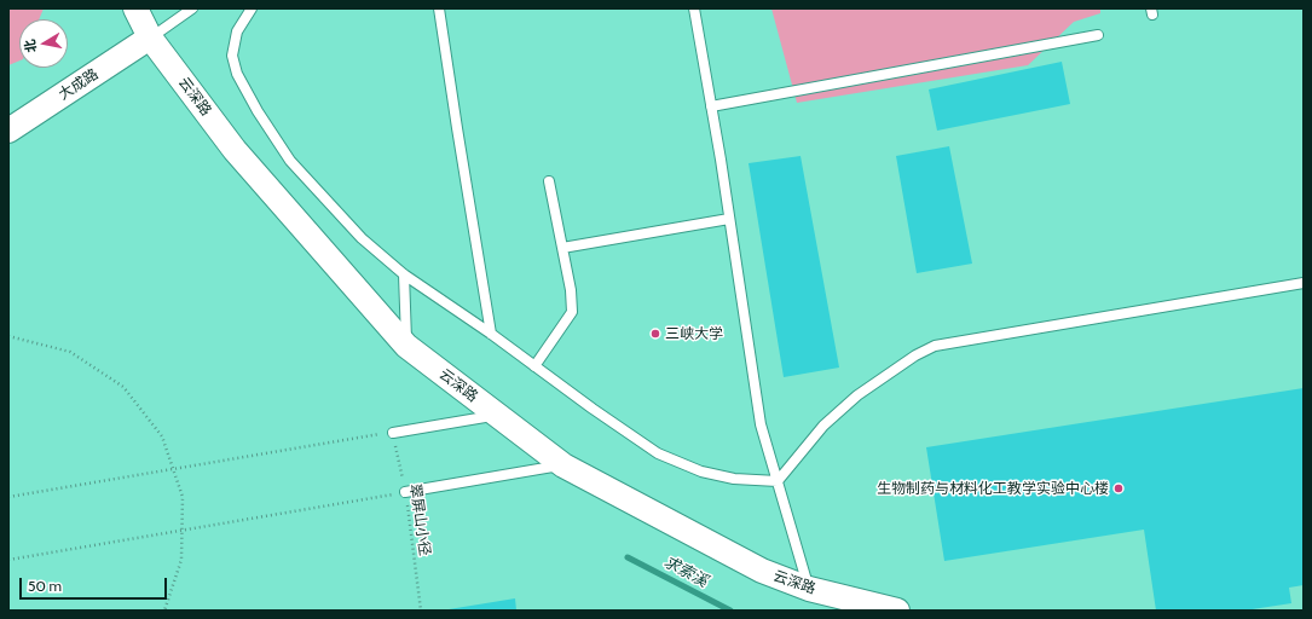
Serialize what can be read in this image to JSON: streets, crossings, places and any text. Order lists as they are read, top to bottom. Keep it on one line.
{"streets":{"street":["大成路","云深路"],"path":["翠屏山小径"]},"crossings":[["大成路","云深路"]],"water":["求索溪"],"places":["三峡大学","生物制药与材料化工教学实验中心楼"],"scale_bar":"50 m","north":"left"}
